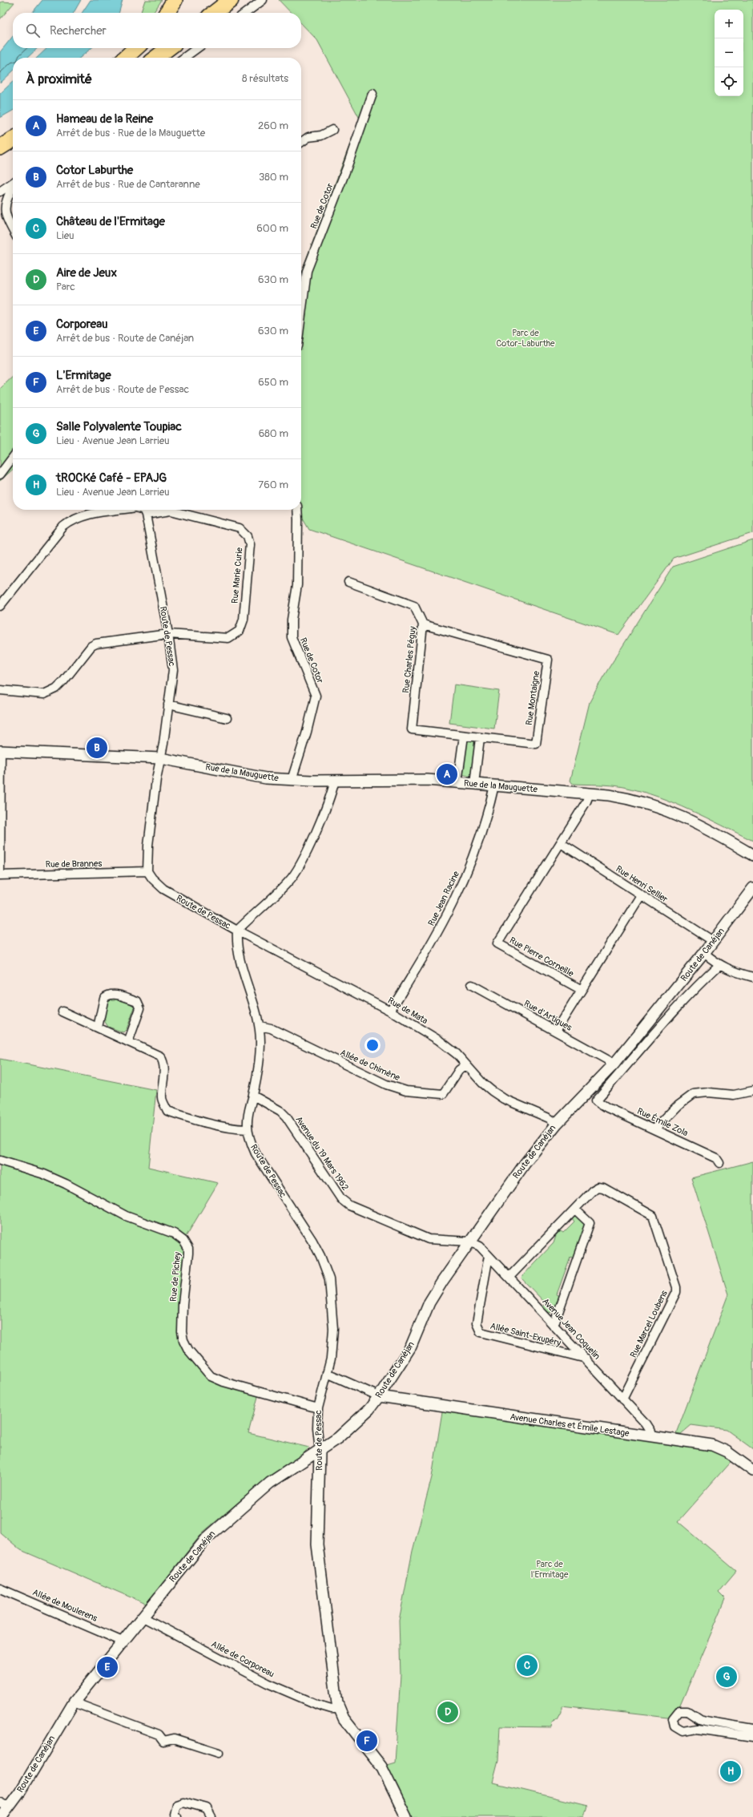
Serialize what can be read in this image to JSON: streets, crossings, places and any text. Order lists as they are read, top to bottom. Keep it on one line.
{"streets":{"street":["Rue de Cotor","Rue Marie Curie","Route de Pessac","Rue Charles Péguy","Rue Montaigne","Rue de la Mauguette","Rue de Brannes","Rue Henri Sellier","Rue Jean Racine","Route de Canéjan","Rue Pierre Corneille","Rue de Mata","Rue d'Artigues","Allée de Chimène","Rue Émile Zola","Avenue du 19 Mars 1962","Rue de Pichey","Rue Marcel Loubens","Avenue Jean Coquelin","Allée Saint-Exupéry","Avenue Charles et Émile Lestage","Allée de Moulerens","Allée de Corporeau"]},"crossings":[["Rue de Cotor","Rue de la Mauguette"],["Rue Marie Curie","Route de Pessac"],["Route de Pessac","Rue de la Mauguette"],["Route de Pessac","Rue de Brannes"],["Route de Pessac","Route de Canéjan"],["Route de Pessac","Rue de Mata"],["Route de Pessac","Allée de Chimène"],["Route de Pessac","Avenue du 19 Mars 1962"],["Route de Pessac","Rue de Pichey"],["Route de Pessac","Allée de Corporeau"],["Rue Charles Péguy","Rue Montaigne"],["Rue de la Mauguette","Rue Jean Racine"],["Rue de la Mauguette","Rue Pierre Corneille"],["Rue Henri Sellier","Route de Canéjan"],["Rue Henri Sellier","Rue Pierre Corneille"],["Rue Jean Racine","Rue de Mata"],["Route de Canéjan","Rue de Mata"],["Route de Canéjan","Rue d'Artigues"],["Route de Canéjan","Avenue du 19 Mars 1962"],["Route de Canéjan","Avenue Jean Coquelin"],["Route de Canéjan","Avenue Charles et Émile Lestage"],["Route de Canéjan","Allée de Moulerens"],["Route de Canéjan","Allée de Corporeau"],["Rue de Mata","Allée de Chimène"],["Avenue du 19 Mars 1962","Avenue Jean Coquelin"],["Rue Marcel Loubens","Avenue Jean Coquelin"],["Avenue Jean Coquelin","Allée Saint-Exupéry"],["Avenue Jean Coquelin","Avenue Charles et Émile Lestage"]],"parks":["Parc de Cotor-Laburthe","Parc de l'Ermitage"],"page":{"map_buttons":["+","−"],"search":"Rechercher","heading":["À proximité","8 résultats"],"list":[{"mark":"A","name":"Hameau de la Reine","note":"Arrêt de bus · Rue de la Mauguette","value":"260 m"},{"mark":"B","name":"Cotor Laburthe","note":"Arrêt de bus · Rue de Cantaranne","value":"380 m"},{"mark":"C","name":"Château de l'Ermitage","note":"Lieu","value":"600 m"},{"mark":"D","name":"Aire de Jeux","note":"Parc","value":"630 m"},{"mark":"E","name":"Corporeau","note":"Arrêt de bus · Route de Canéjan","value":"630 m"},{"mark":"F","name":"L'Ermitage","note":"Arrêt de bus · Route de Pessac","value":"650 m"},{"mark":"G","name":"Salle Polyvalente Toupiac","note":"Lieu · Avenue Jean Larrieu","value":"680 m"},{"mark":"H","name":"tROCKé Café - EPAJG","note":"Lieu · Avenue Jean Larrieu","value":"760 m"}],"pins":["B","A","C","E","G","D","F","H"]}}
